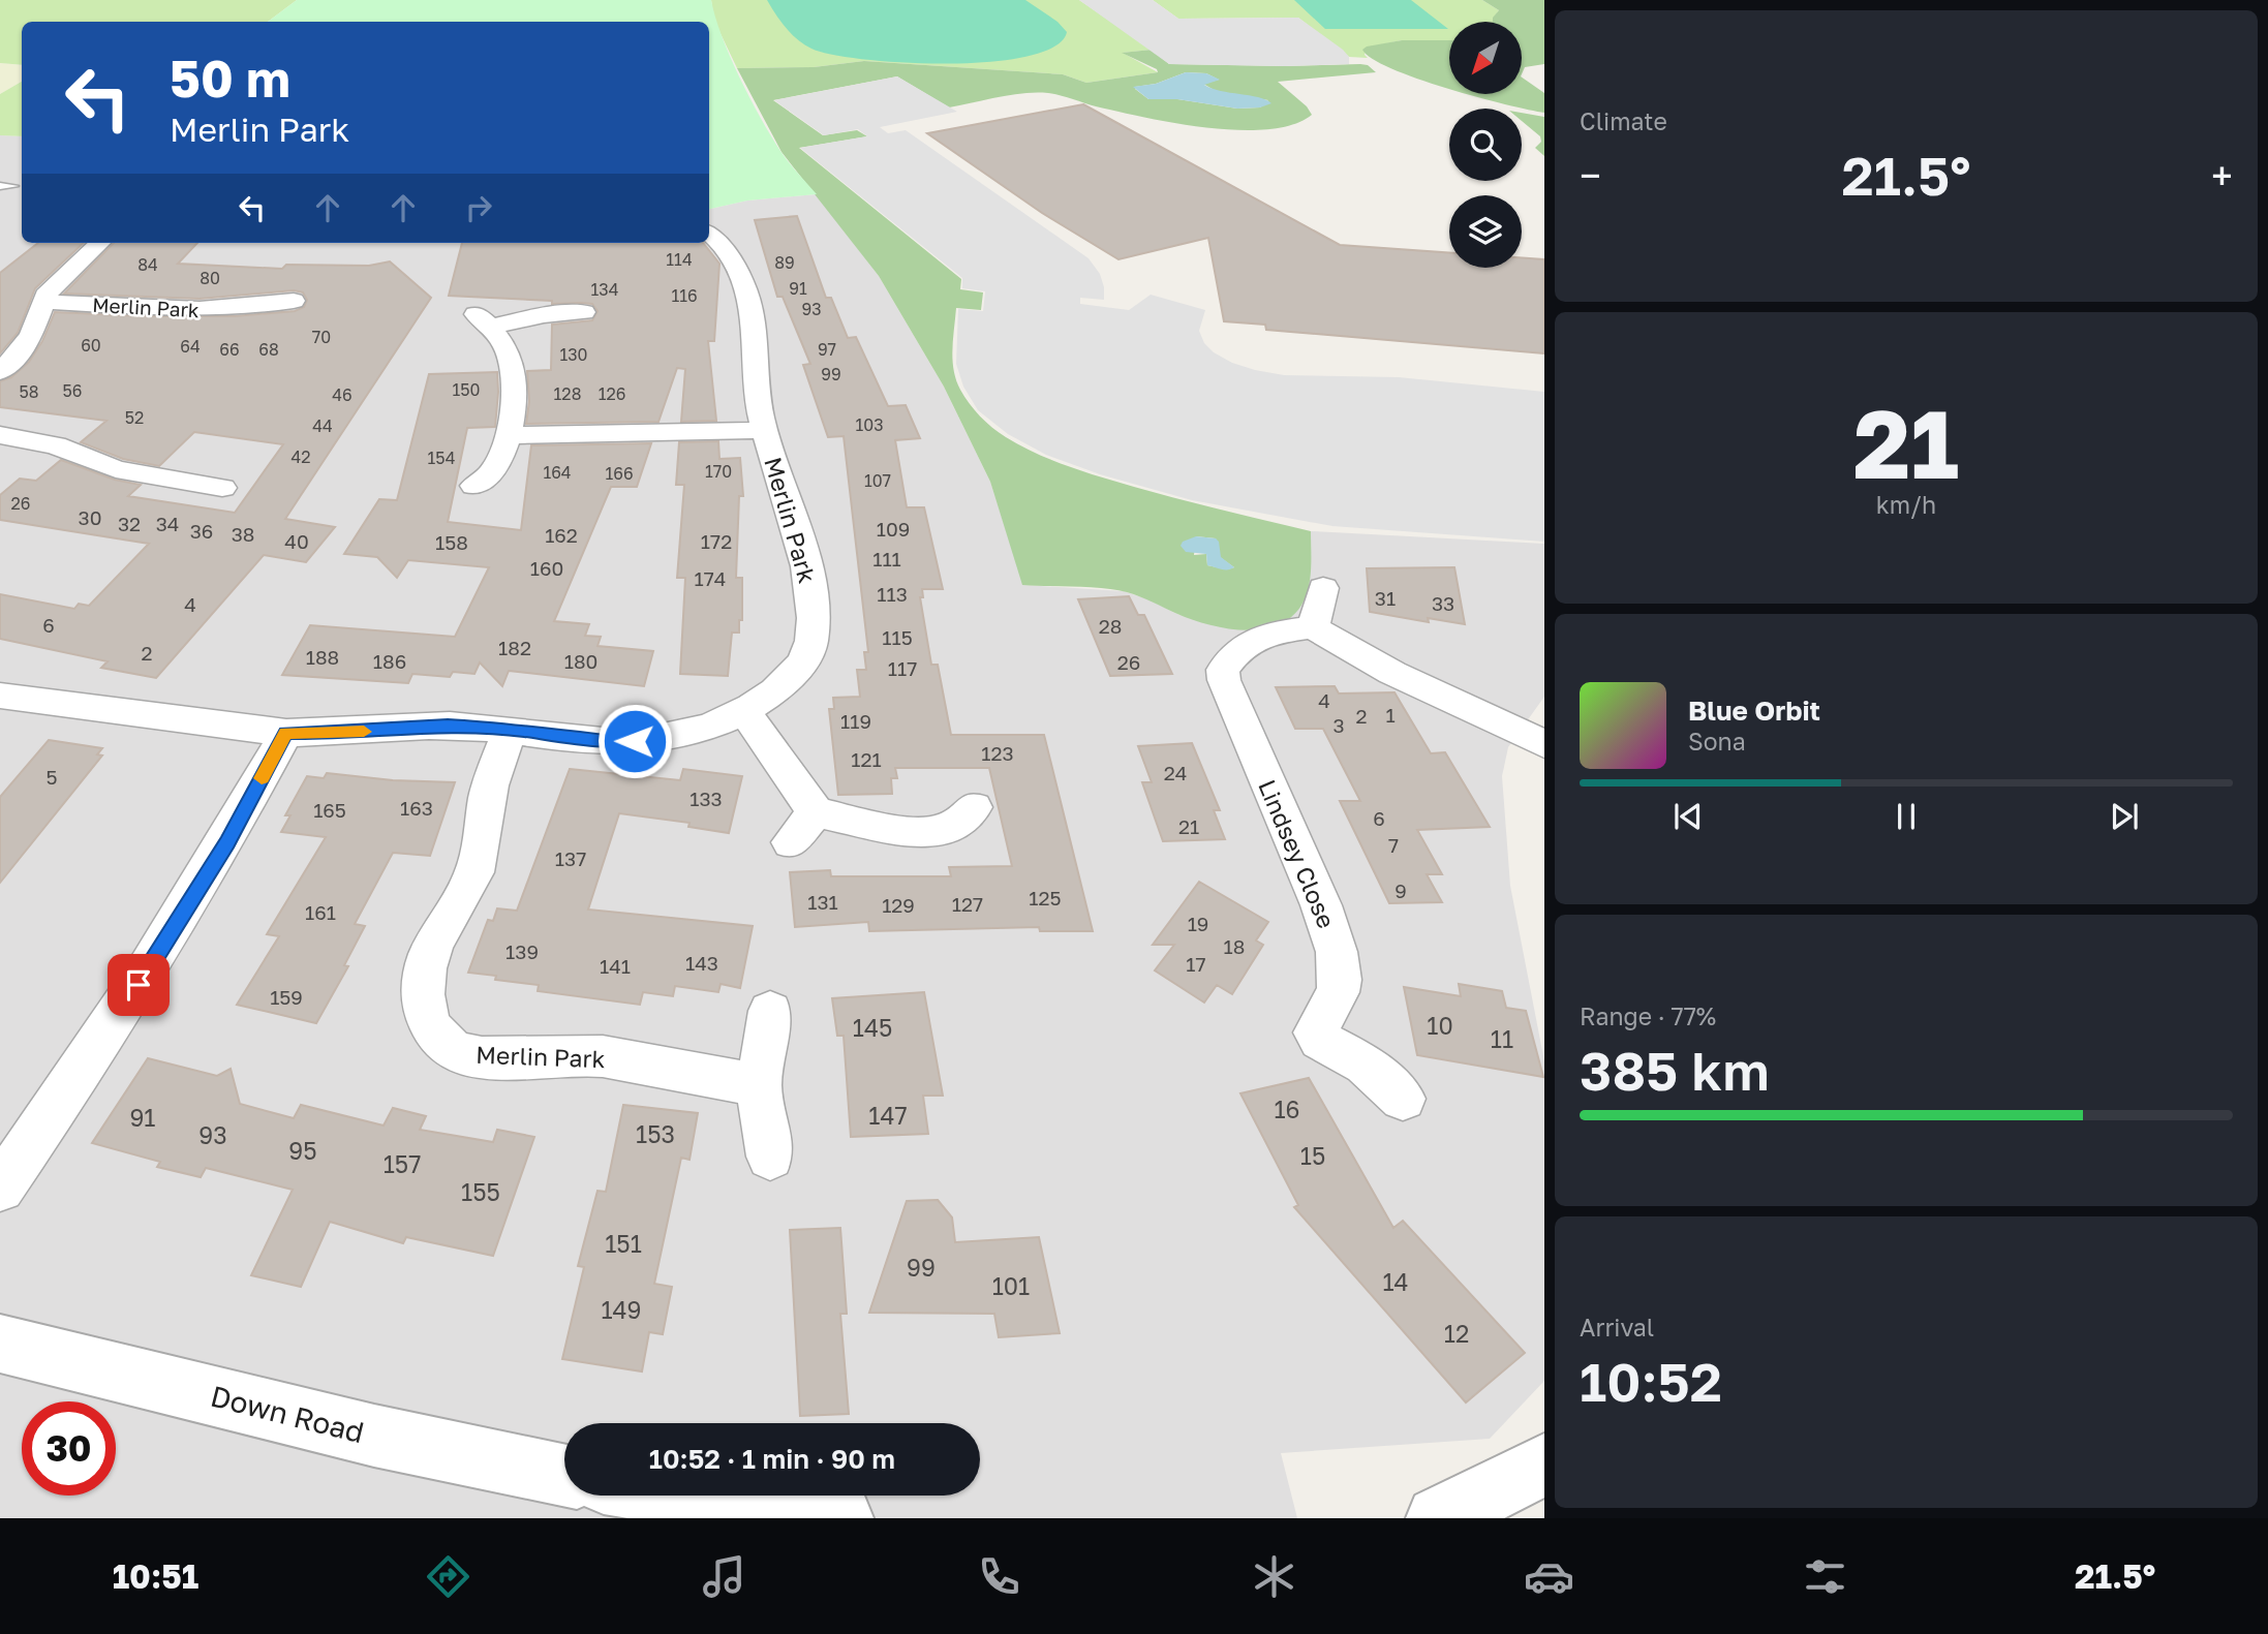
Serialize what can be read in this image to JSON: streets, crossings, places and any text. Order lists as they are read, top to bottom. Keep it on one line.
{"streets":{"street":["Merlin Park","Lindsey Close","Down Road"]},"house_numbers":["114","89","84","80","91","134","116","93","70","60","64","66","68","97","130","99","150","56","58","128","126","46","52","103","44","42","154","170","164","166","107","26","30","32","34","109","36","38","162","40","172","158","111","160","174","113","31","33","4","6","28","115","182","2","188","186","180","26","117","4","1","2","119","3","123","121","24","5","133","163","165","6","21","7","137","9","125","131","127","129","161","19","18","139","143","17","141","159","10","145","11","16","147","91","153","93","95","15","157","155","151","99","14","101","149","12"],"north":"bottom left","page":{"tile":["Climate",["21","km/h"],["Range · 77%","385 km"],["Arrival","10:52"]],"turn":["50 m","Merlin Park"],"heat":["−","21.5°","+"],"song":["Blue Orbit","Sona"],"limit":"30","trip":"10:52 · 1 min · 90 m","tabs":["10:51","21.5°"]}}
